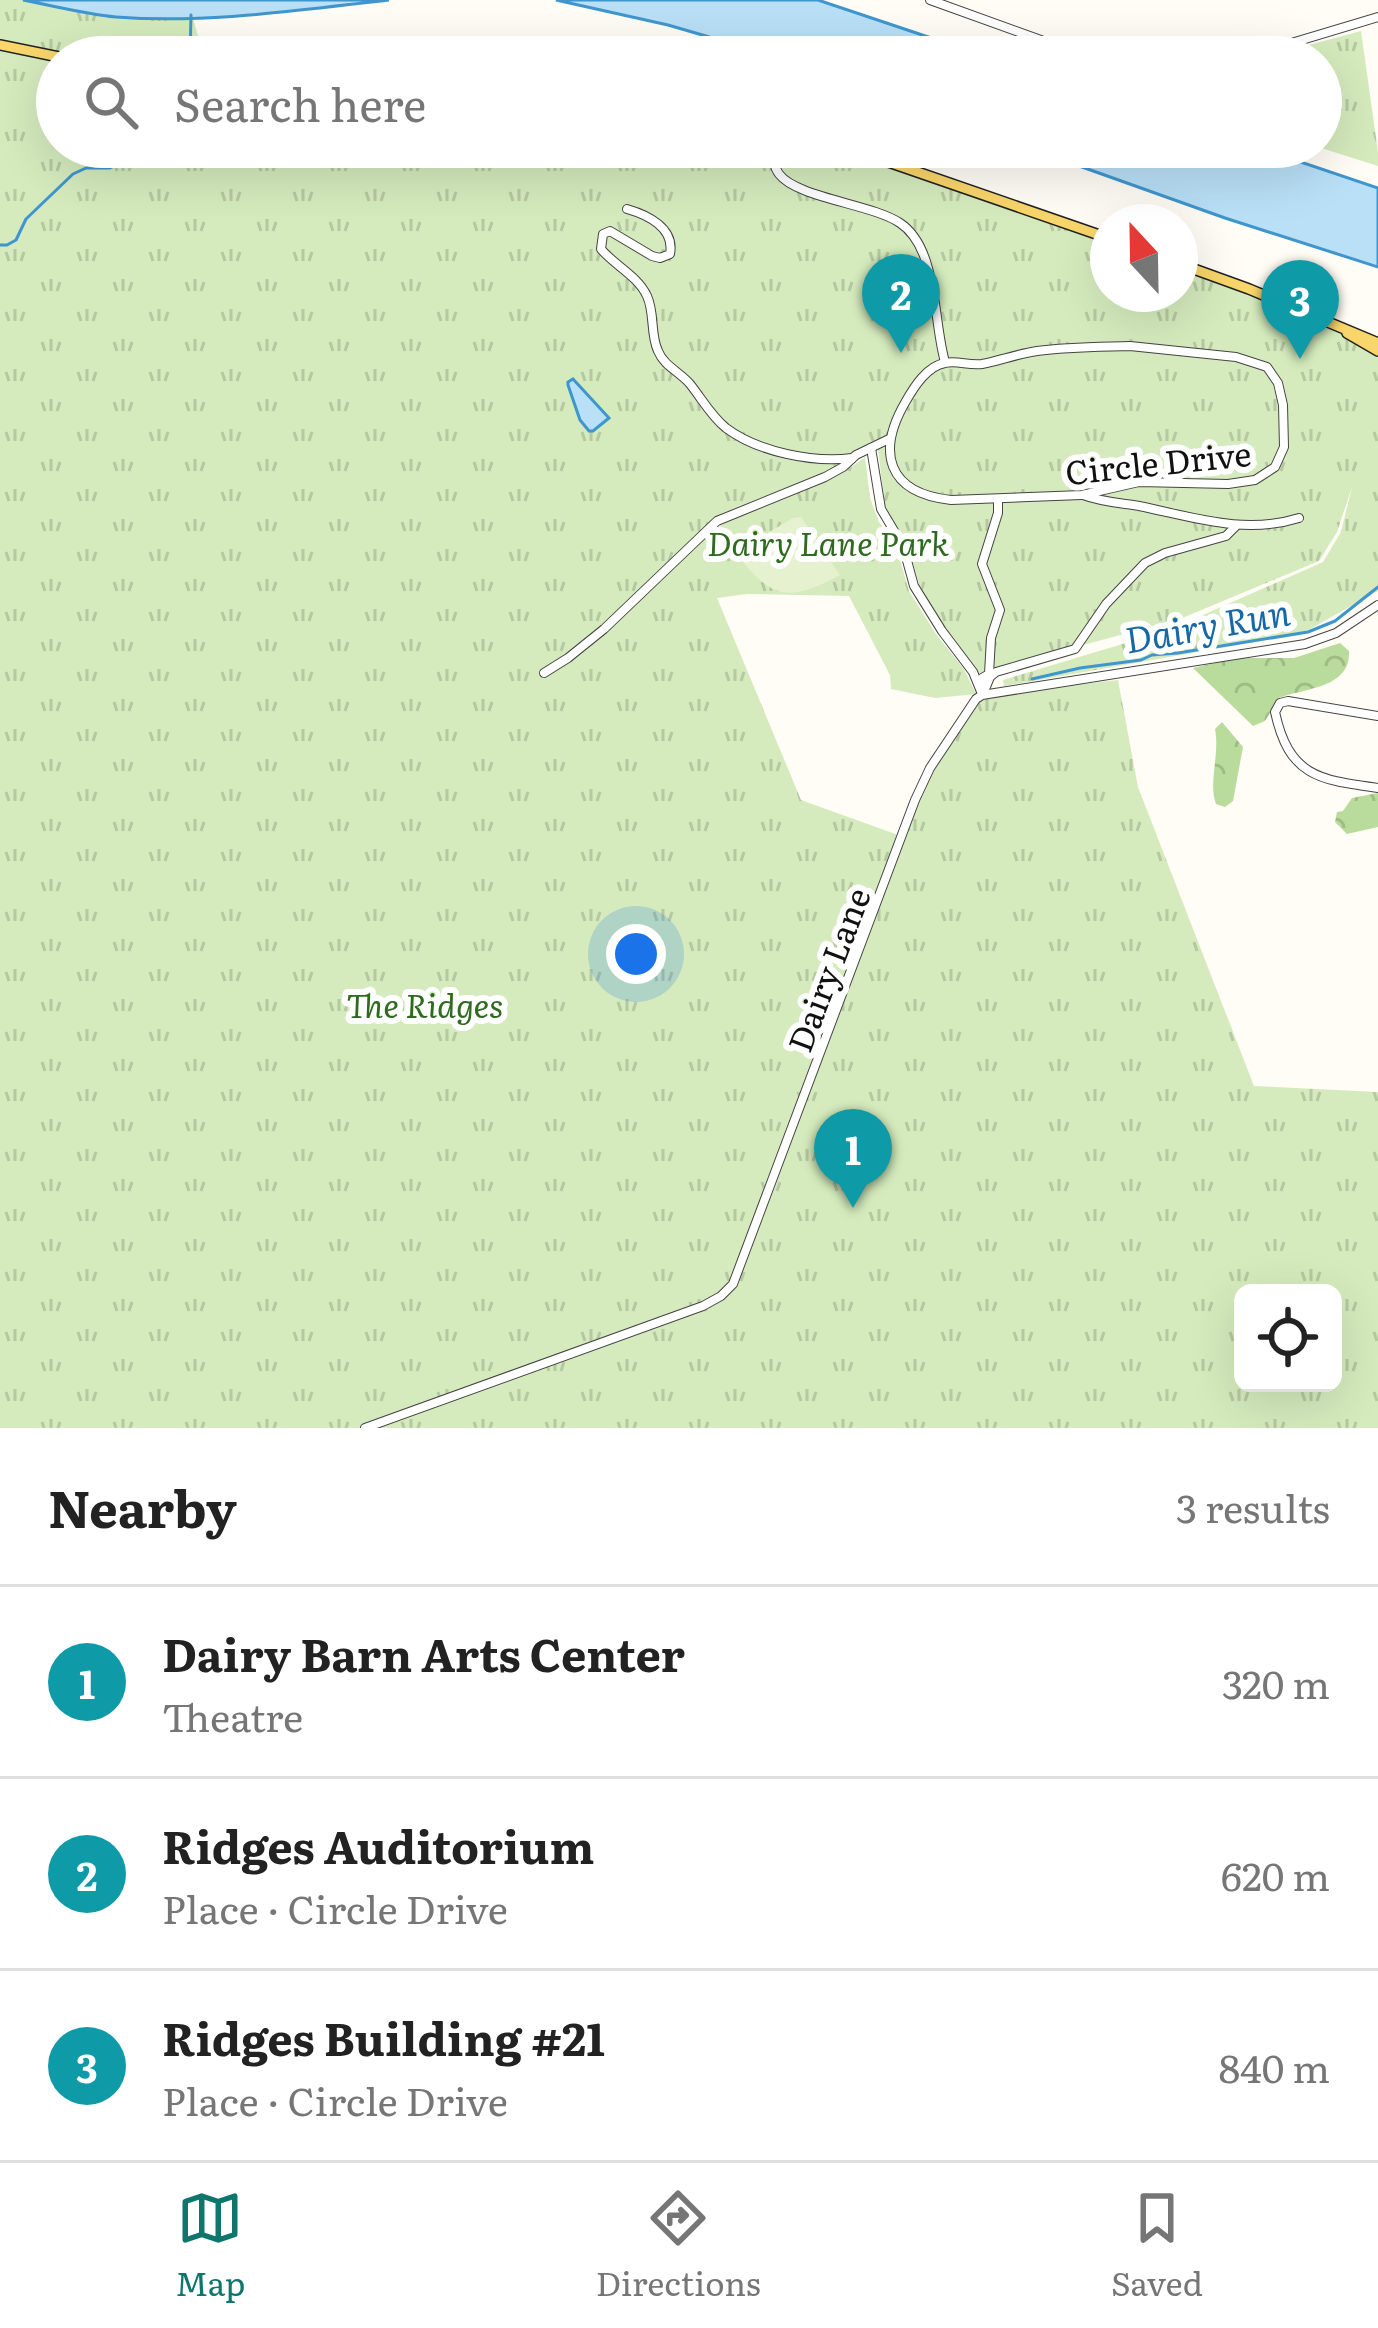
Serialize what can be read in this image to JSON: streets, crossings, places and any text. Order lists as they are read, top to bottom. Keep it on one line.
{"streets":{"street":["Circle Drive","Dairy Lane"]},"water":["Dairy Run"],"parks":["Dairy Lane Park","The Ridges"],"north":"top","page":{"search":"Search here","pins":["2","3","1"],"heading":["Nearby","3 results"],"list":[{"mark":"1","name":"Dairy Barn Arts Center","note":"Theatre","value":"320 m"},{"mark":"2","name":"Ridges Auditorium","note":"Place · Circle Drive","value":"620 m"},{"mark":"3","name":"Ridges Building #21","note":"Place · Circle Drive","value":"840 m"}],"nav":["Map","Directions","Saved"]}}
